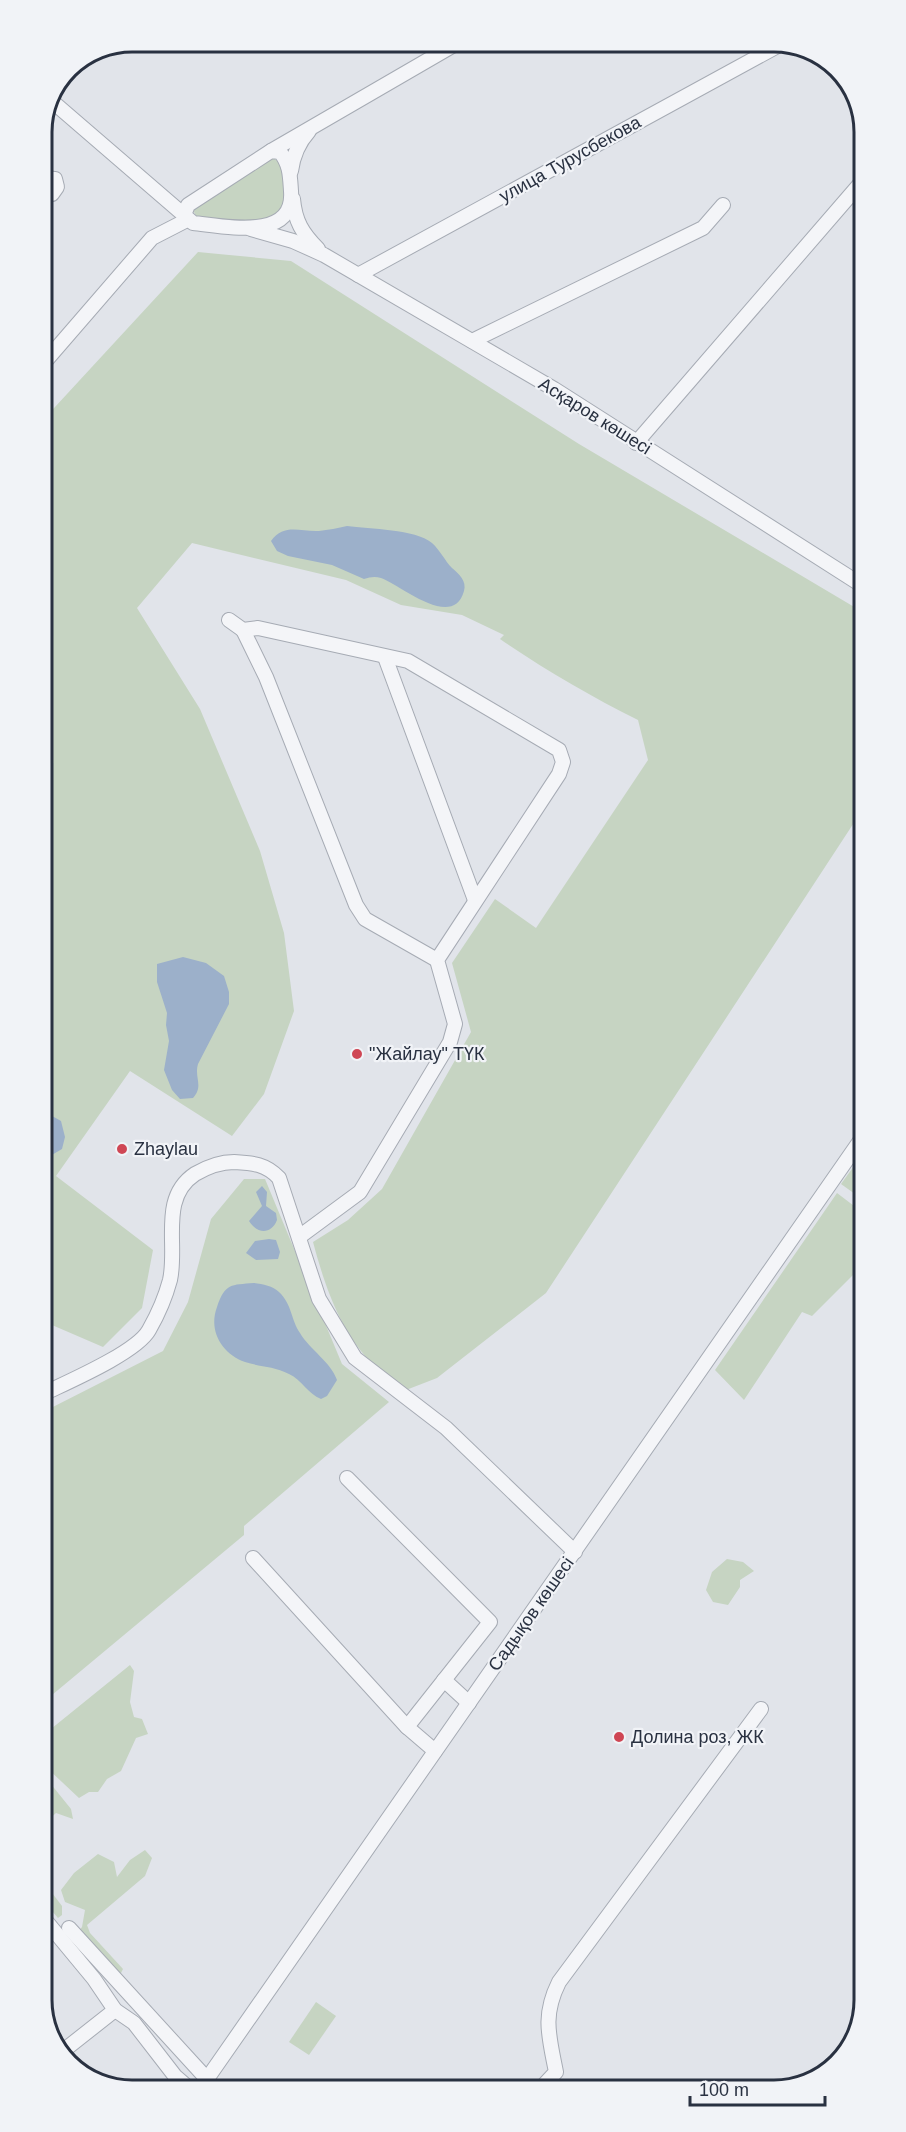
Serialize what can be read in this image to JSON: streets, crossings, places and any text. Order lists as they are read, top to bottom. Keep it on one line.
{"streets":{"street":["улица Турусбекова","Асқаров көшесі","Садықов көшесі"]},"crossings":[["улица Турусбекова","Асқаров көшесі"]],"places":["\"Жайлау\" ТҮК","Zhaylau","Долина роз, ЖК"],"scale_bar":"100 m"}
